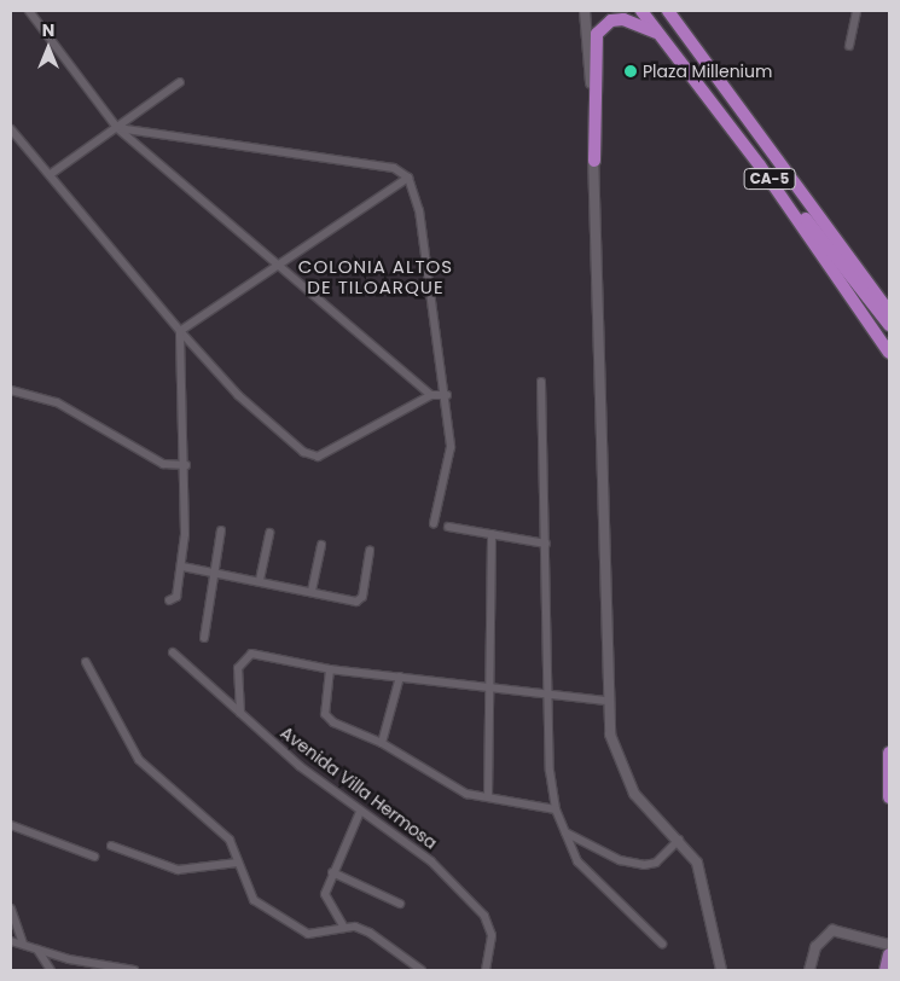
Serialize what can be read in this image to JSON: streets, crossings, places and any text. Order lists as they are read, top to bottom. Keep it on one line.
{"streets":{"highway":["CA-5"],"street":["Avenida Villa Hermosa"]},"districts":["COLONIA ALTOS DE TILOARQUE"],"places":["Plaza Millenium"],"north":"top"}
